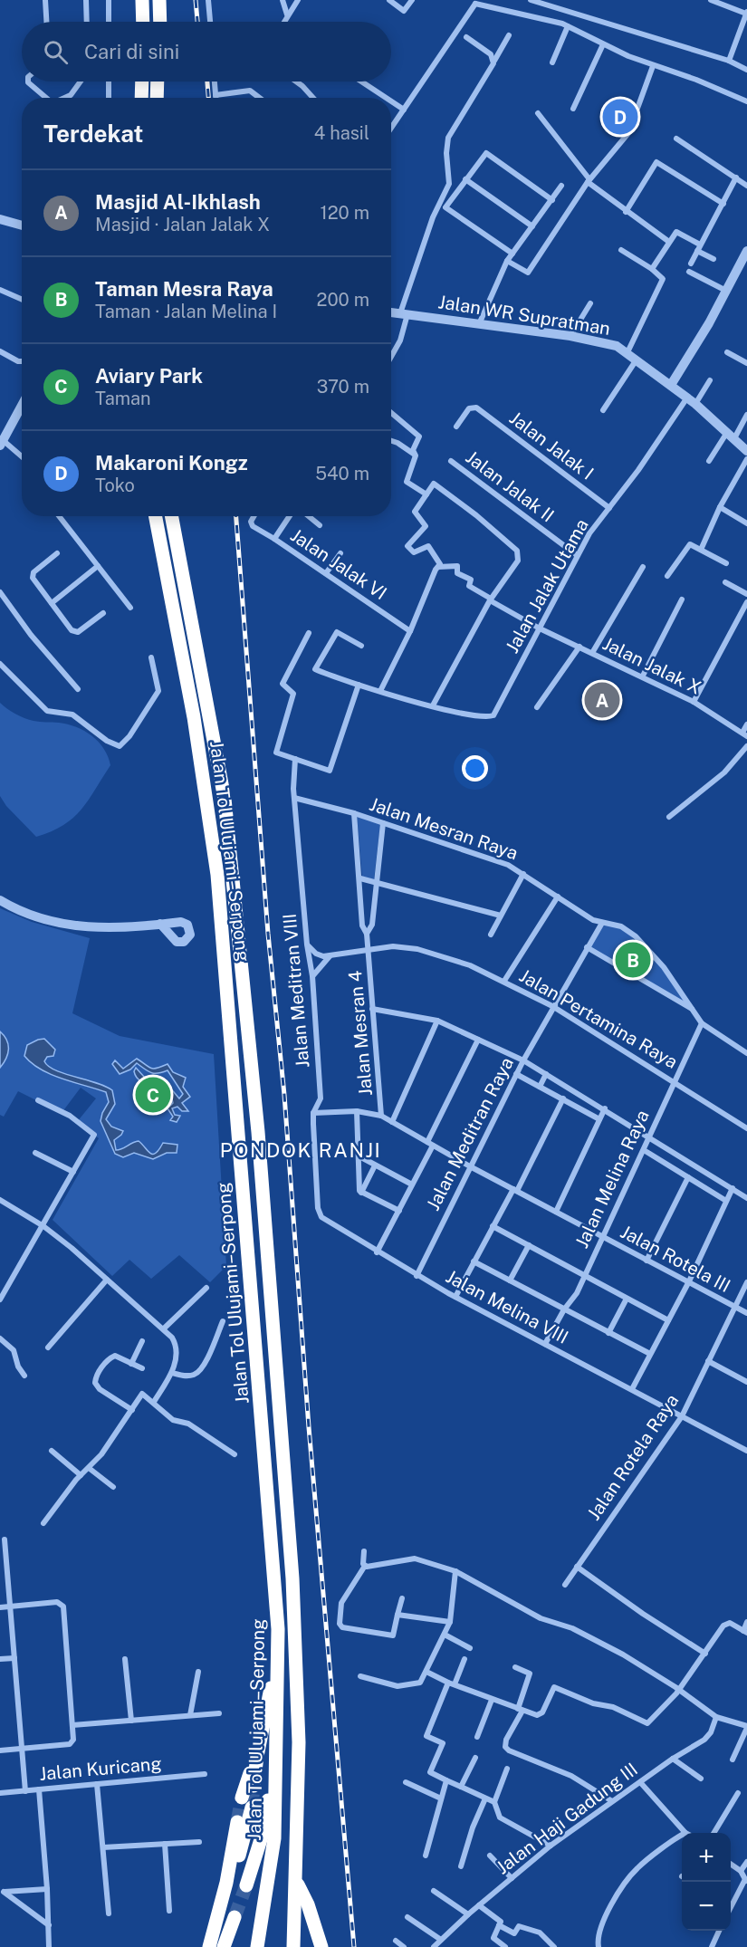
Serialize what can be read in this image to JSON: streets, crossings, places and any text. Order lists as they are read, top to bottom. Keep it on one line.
{"streets":{"highway":["Jalan Tol Ulujami–Serpong"],"street":["Jalan WR Supratman","Jalan Jalak I","Jalan Jalak II","Jalan Jalak VI","Jalan Jalak Utama","Jalan Jalak X","Jalan Mesran Raya","Jalan Meditran VIII","Jalan Pertamina Raya","Jalan Mesran 4","Jalan Meditran Raya","Jalan Melina Raya","Jalan Rotela III","Jalan Melina VIII","Jalan Rotela Raya","Jalan Kuricang","Jalan Haji Gadung III"]},"crossings":[["Jalan WR Supratman","Jalan Jalak Utama"],["Jalan Jalak I","Jalan Jalak Utama"],["Jalan Jalak II","Jalan Jalak Utama"],["Jalan Jalak Utama","Jalan Jalak X"],["Jalan Mesran Raya","Jalan Meditran VIII"],["Jalan Mesran Raya","Jalan Mesran 4"],["Jalan Mesran Raya","Jalan Melina Raya"],["Jalan Meditran VIII","Jalan Melina VIII"],["Jalan Pertamina Raya","Jalan Mesran 4"],["Jalan Pertamina Raya","Jalan Meditran Raya"],["Jalan Pertamina Raya","Jalan Melina Raya"],["Jalan Mesran 4","Jalan Rotela III"],["Jalan Meditran Raya","Jalan Rotela III"],["Jalan Meditran Raya","Jalan Melina VIII"],["Jalan Melina Raya","Jalan Rotela III"],["Jalan Melina Raya","Jalan Melina VIII"],["Jalan Rotela III","Jalan Rotela Raya"],["Jalan Melina VIII","Jalan Rotela Raya"]],"districts":["PONDOK RANJI"],"page":{"search":"Cari di sini","pins":["D","A","B","C"],"heading":["Terdekat","4 hasil"],"list":[{"mark":"A","name":"Masjid Al-Ikhlash","note":"Masjid · Jalan Jalak X","value":"120 m"},{"mark":"B","name":"Taman Mesra Raya","note":"Taman · Jalan Melina I","value":"200 m"},{"mark":"C","name":"Aviary Park","note":"Taman","value":"370 m"},{"mark":"D","name":"Makaroni Kongz","note":"Toko","value":"540 m"}],"map_buttons":["+","−"]}}
